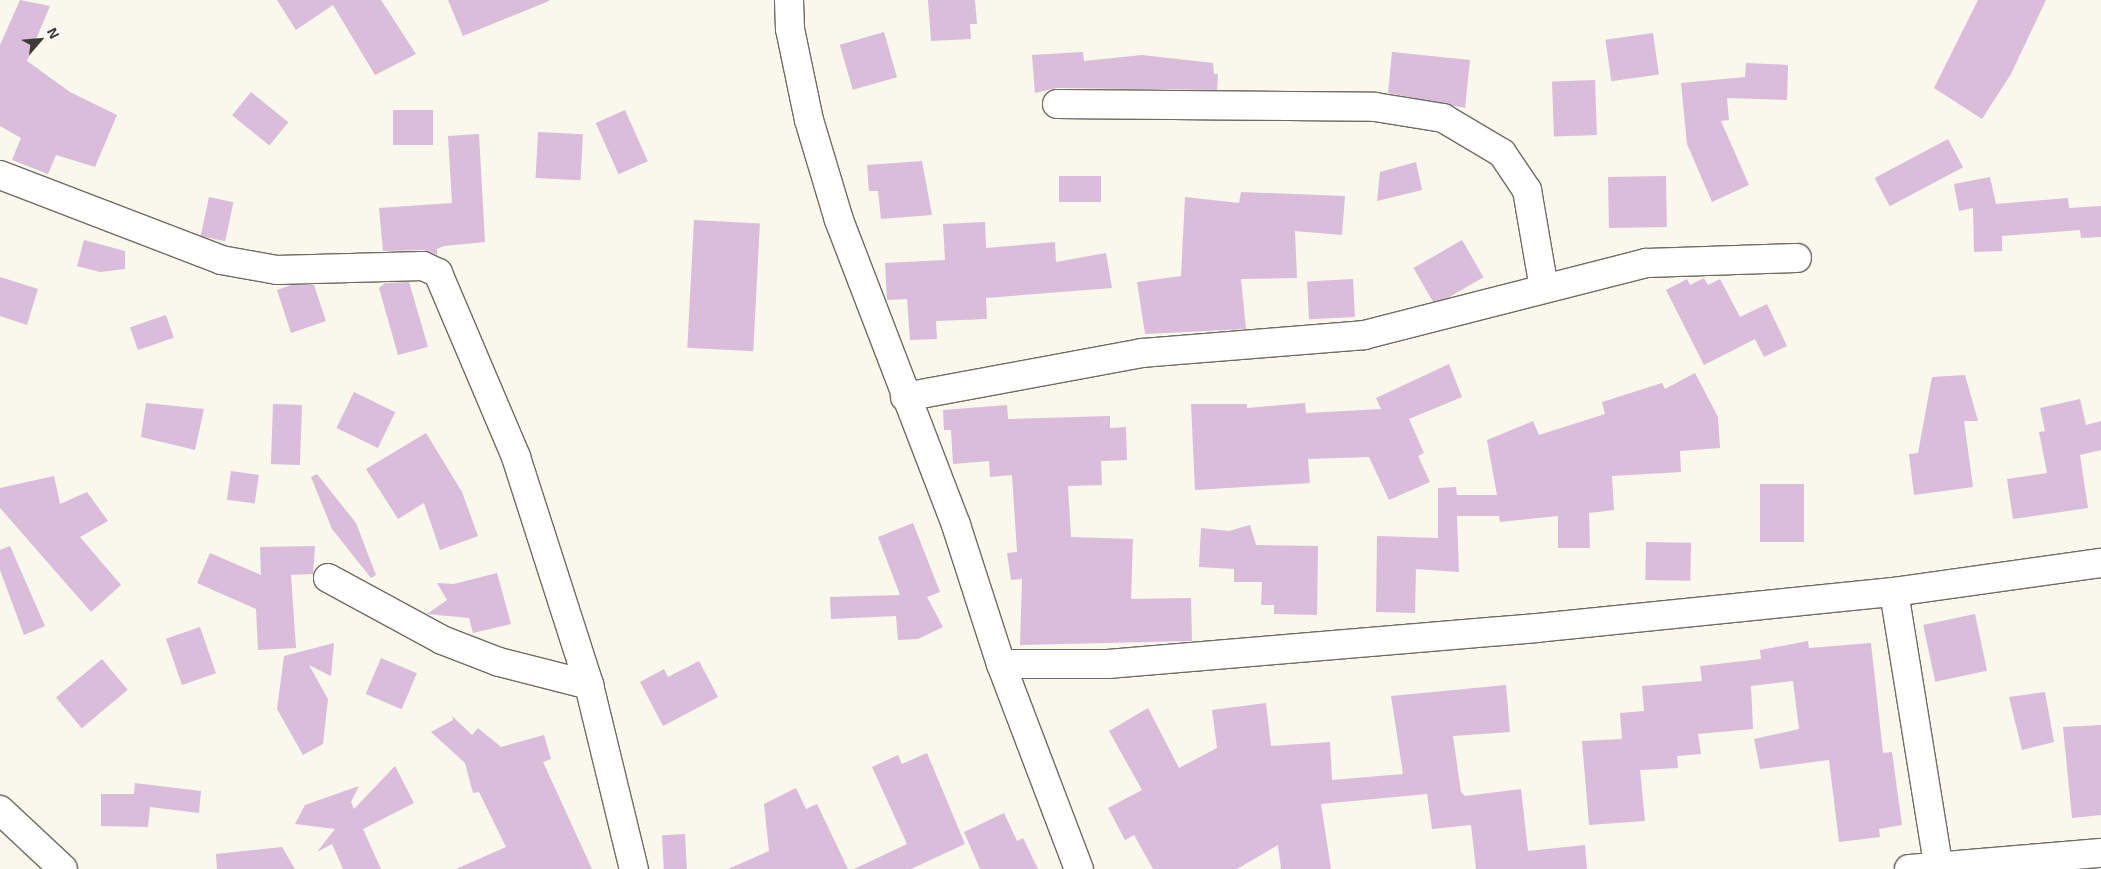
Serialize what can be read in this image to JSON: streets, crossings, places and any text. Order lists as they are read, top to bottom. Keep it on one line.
{"north":"top right"}
